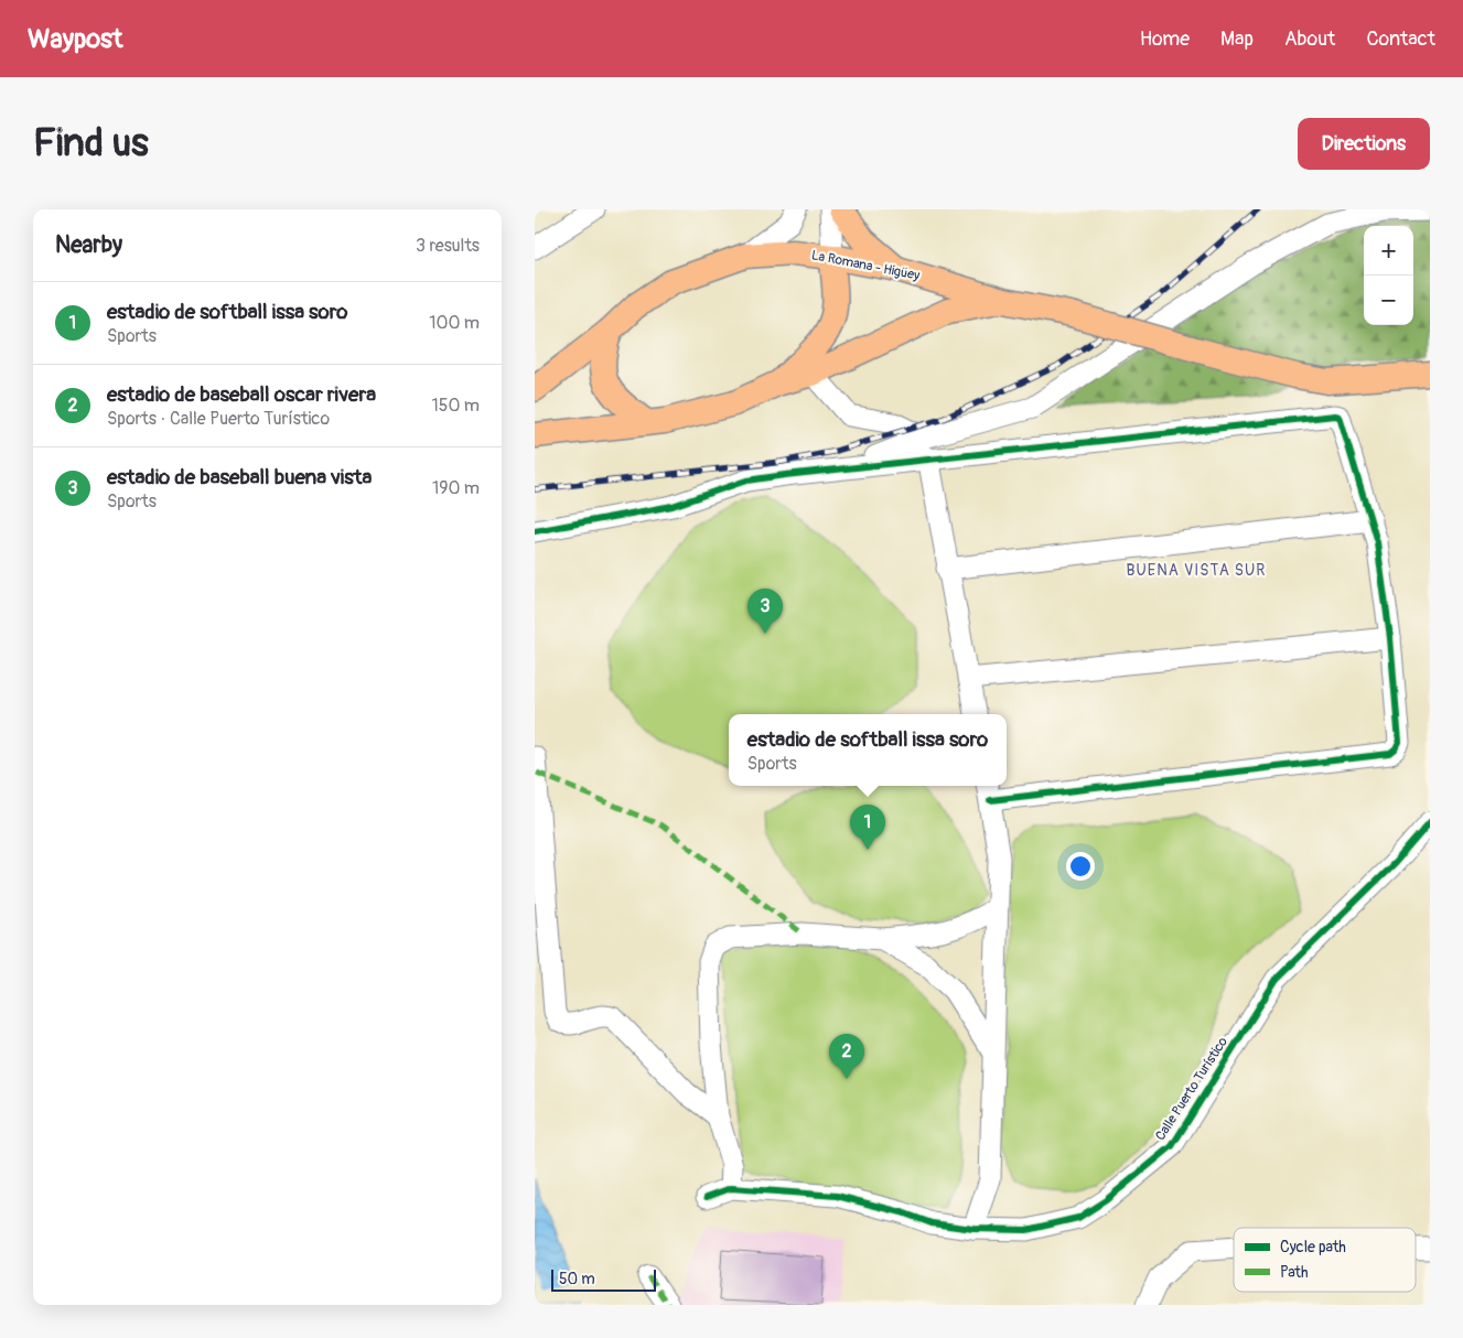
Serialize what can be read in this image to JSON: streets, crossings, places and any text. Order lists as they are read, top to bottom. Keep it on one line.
{"streets":{"main road":["La Romana - Higüey"],"street":["Calle Puerto Turístico"]},"districts":["BUENA VISTA SUR"],"legend":["Cycle path","Path"],"scale_bar":"50 m","page":{"header":"Waypost","nav":["Home","Map","About","Contact"],"buttons":"Directions","title":"Find us","heading":["Nearby","3 results"],"map_buttons":["+","−"],"list":[{"mark":"1","name":"estadio de softball issa soro","note":"Sports","value":"100 m"},{"mark":"2","name":"estadio de baseball oscar rivera","note":"Sports · Calle Puerto Turístico","value":"150 m"},{"mark":"3","name":"estadio de baseball buena vista","note":"Sports","value":"190 m"}],"pins":["3","1","2"],"popup":["estadio de softball issa soro","Sports"],"scale":"50 m"}}
